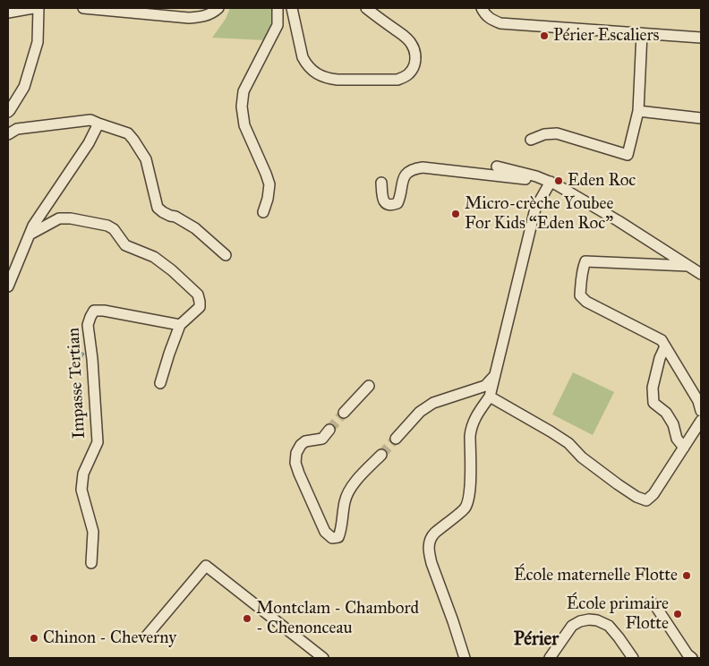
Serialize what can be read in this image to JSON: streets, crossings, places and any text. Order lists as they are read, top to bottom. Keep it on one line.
{"streets":{"street":["Impasse Tertian"]},"districts":["Périer"],"places":["Périer Escaliers","Eden Roc","Micro-crèche Youbee For Kids “Eden Roc”","École maternelle Flotte","École primaire Flotte","Montclam - Chambord - Chenonceau","Chinon - Cheverny"]}
